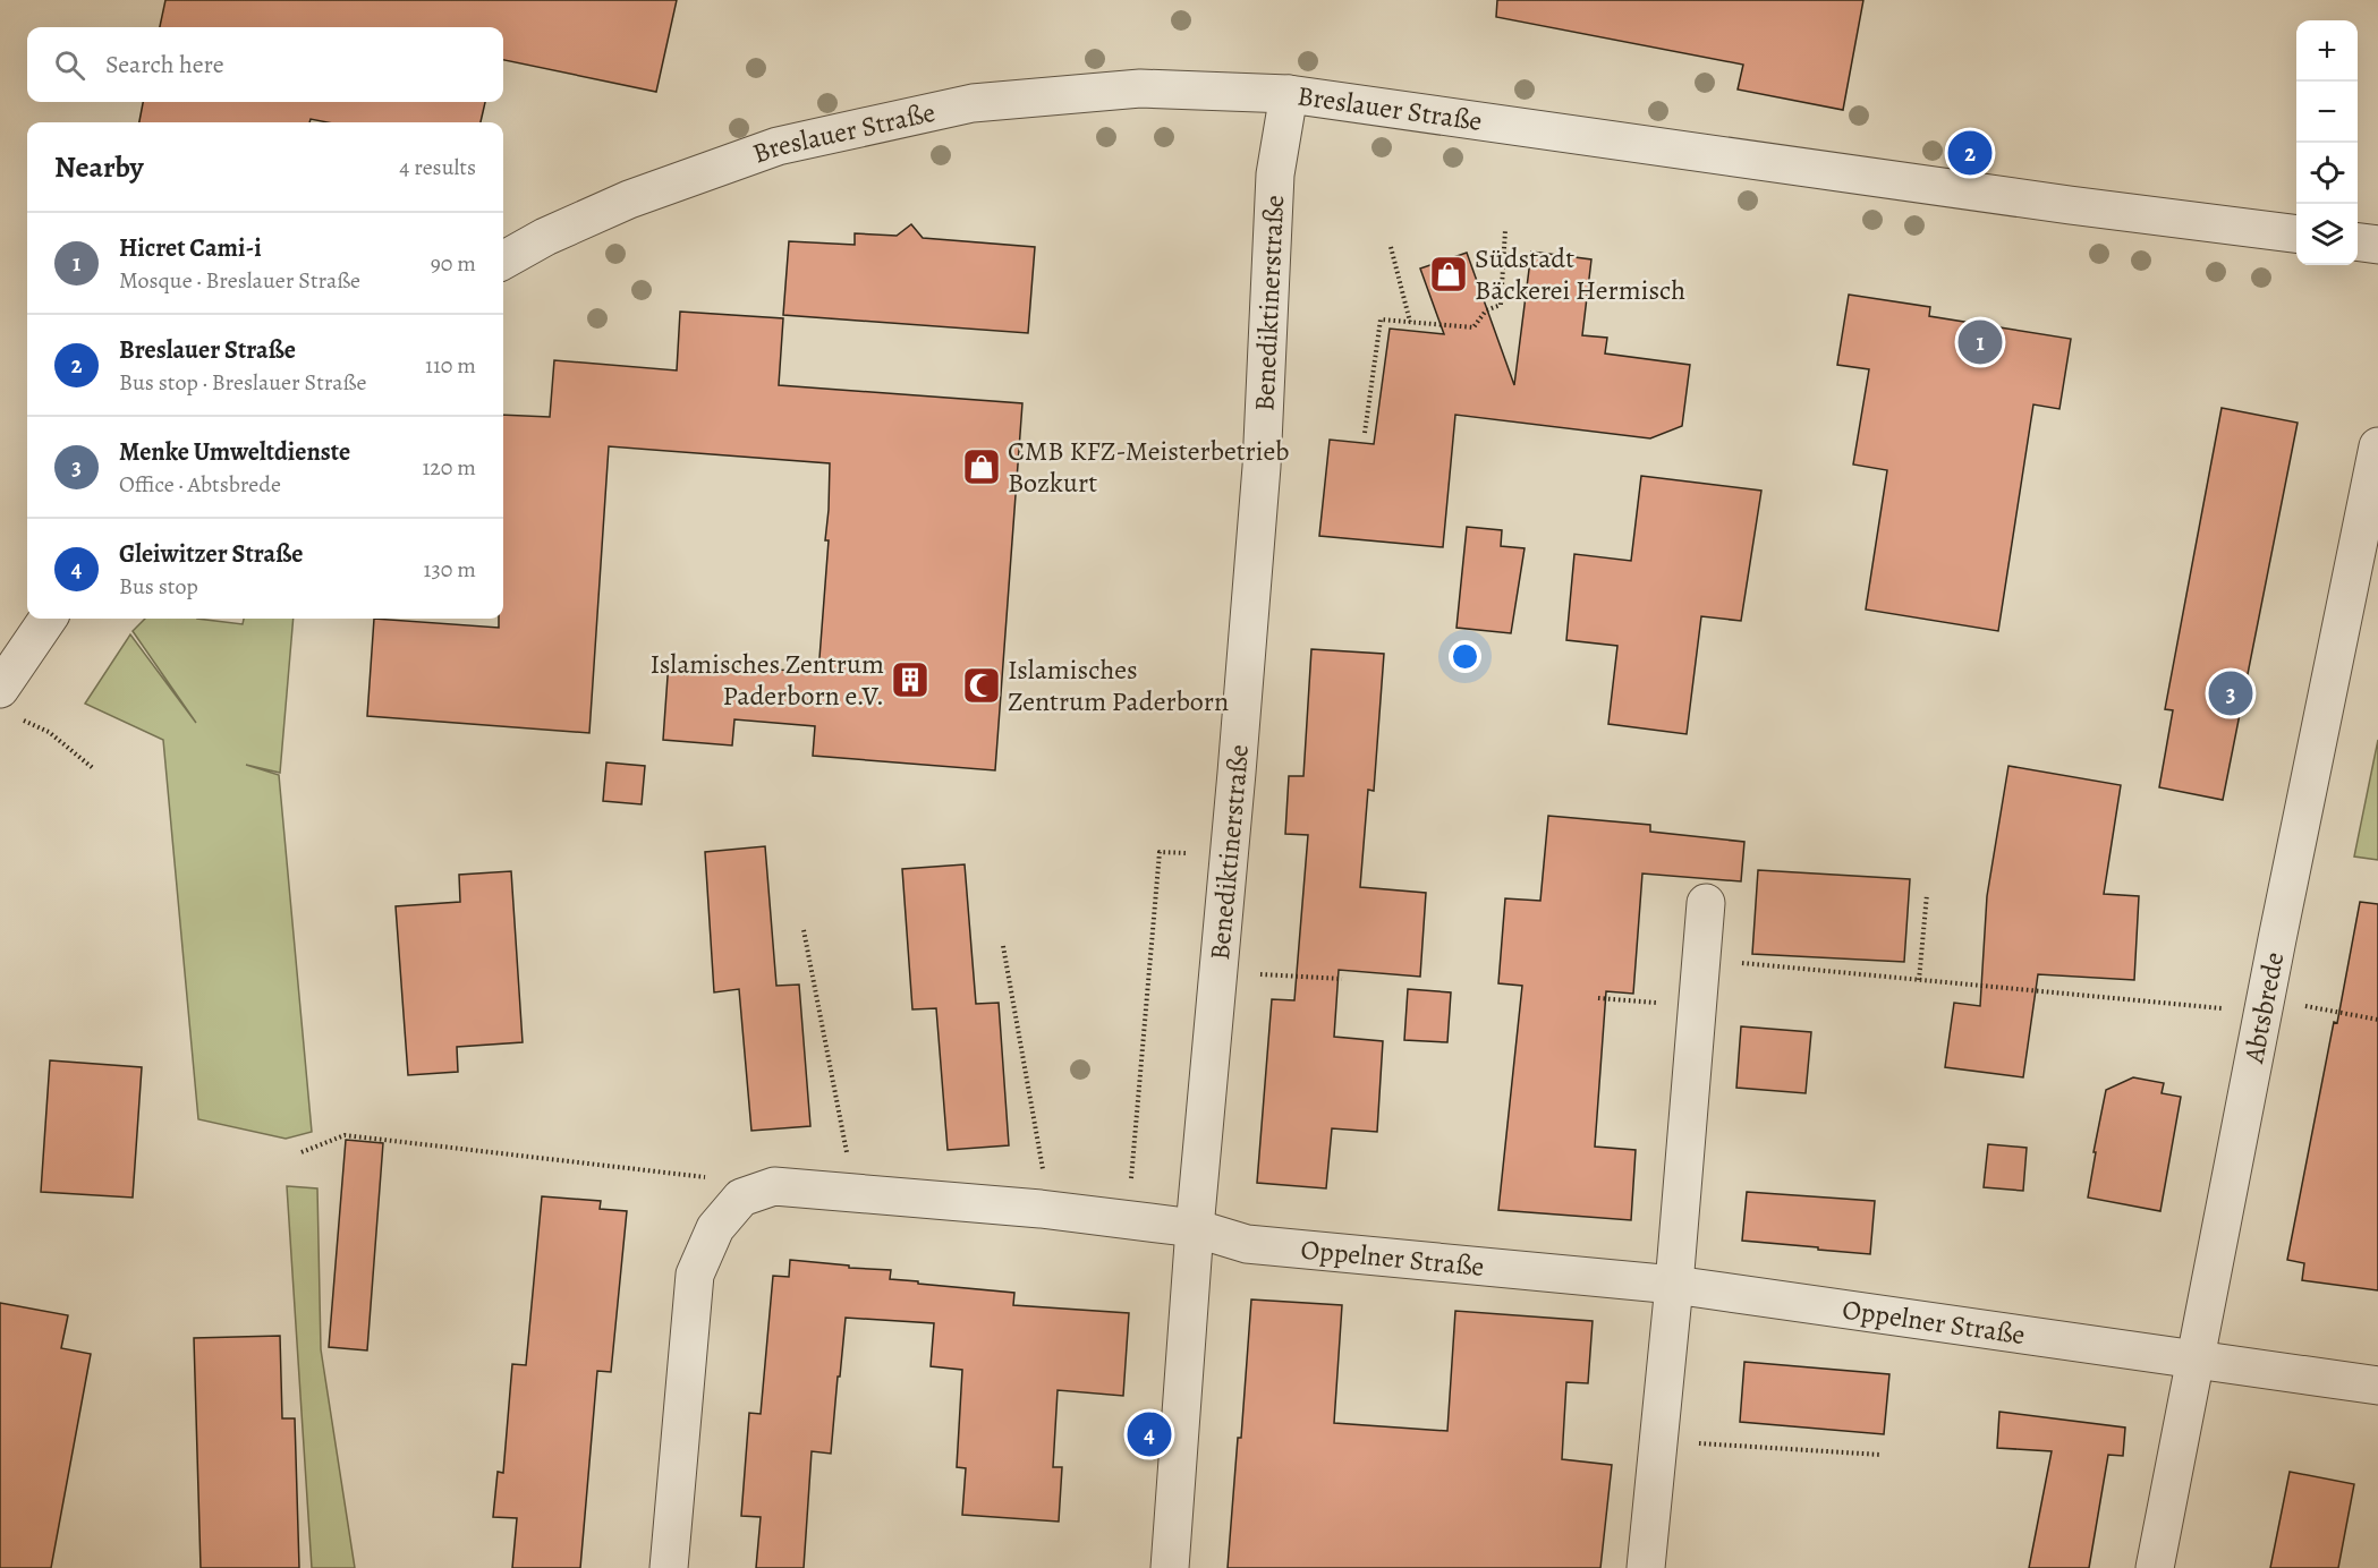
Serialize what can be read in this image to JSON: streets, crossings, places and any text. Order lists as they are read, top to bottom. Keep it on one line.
{"streets":{"street":["Breslauer Straße","Benediktinerstraße","Abtsbrede","Oppelner Straße"]},"crossings":[["Breslauer Straße","Benediktinerstraße"],["Benediktinerstraße","Oppelner Straße"],["Abtsbrede","Oppelner Straße"]],"places":{"shop":["Südstadt Bäckerei Hermisch","CMB KFZ-Meisterbetrieb Bozkurt"],"building":["Islamisches Zentrum Paderborn e.V."],"mosque":["Islamisches Zentrum Paderborn"]},"page":{"map_buttons":["+","−"],"search":"Search here","heading":["Nearby","4 results"],"pins":["2","1","3","4"],"list":[{"mark":"1","name":"Hicret Cami-i","note":"Mosque · Breslauer Straße","value":"90 m"},{"mark":"2","name":"Breslauer Straße","note":"Bus stop · Breslauer Straße","value":"110 m"},{"mark":"3","name":"Menke Umweltdienste","note":"Office · Abtsbrede","value":"120 m"},{"mark":"4","name":"Gleiwitzer Straße","note":"Bus stop","value":"130 m"}]}}
